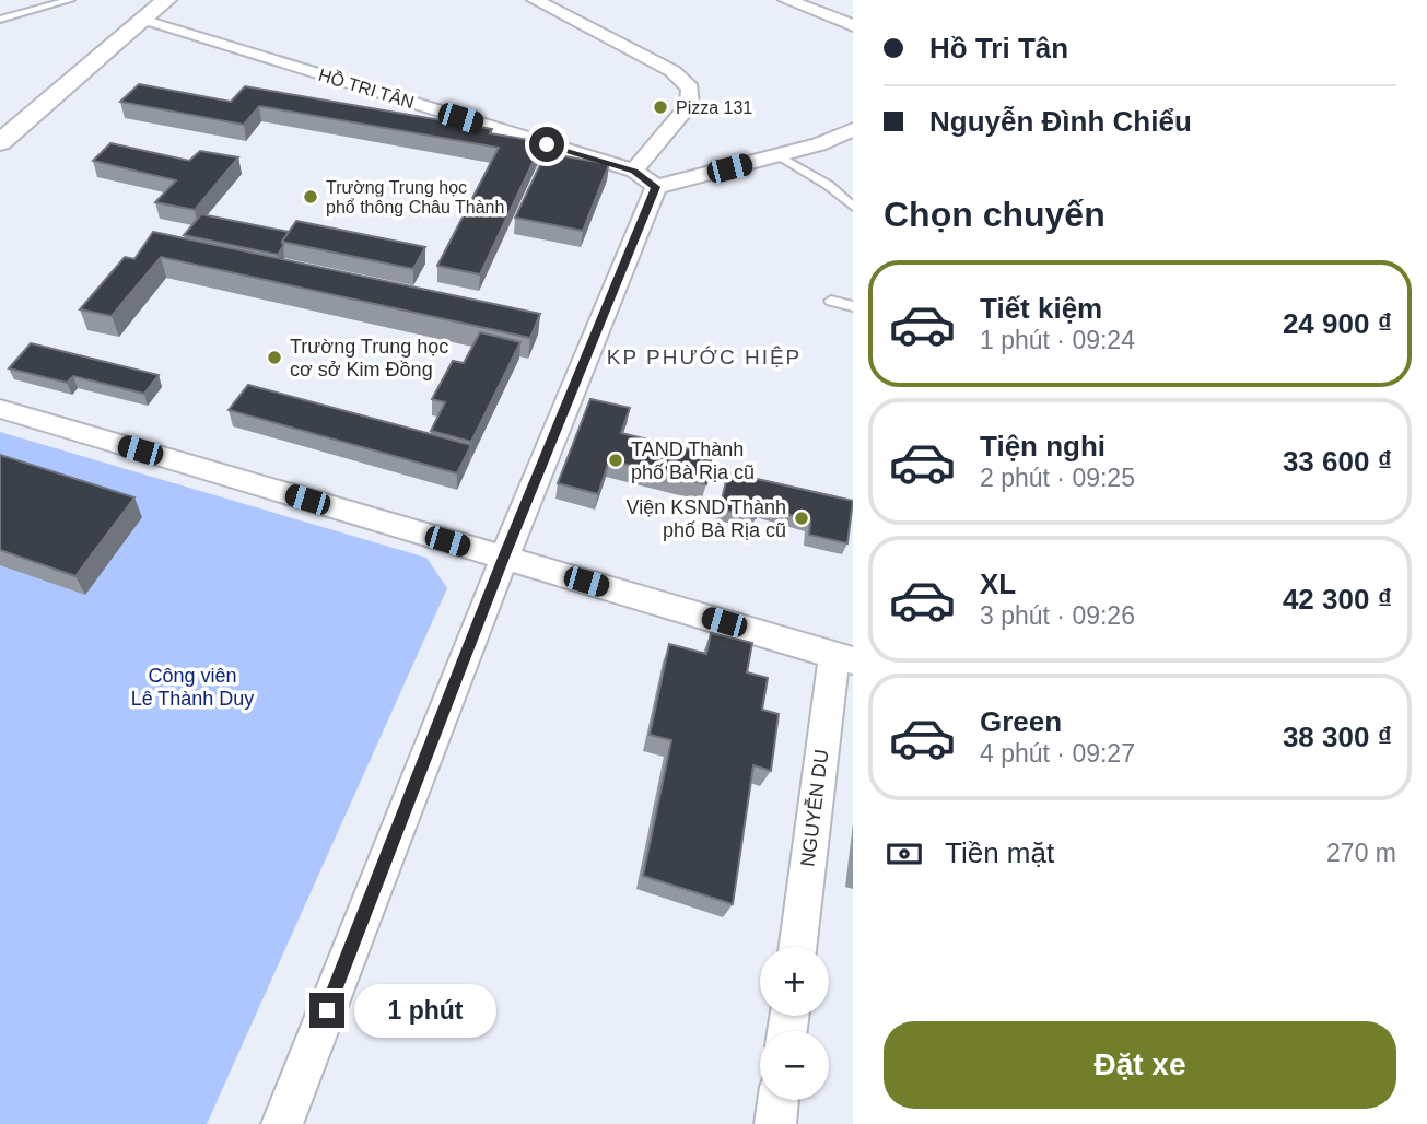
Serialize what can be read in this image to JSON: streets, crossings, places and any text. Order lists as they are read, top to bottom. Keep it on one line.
{"streets":{"street":["HỒ TRI TÂN","NGUYỄN DU"]},"districts":["KP PHƯỚC HIỆP"],"parks":["Công viên Lê Thành Duy"],"places":["Pizza 131","Trường Trung học phổ thông Châu Thành","Trường Trung học cơ sở Kim Đồng","TAND Thành phố Bà Rịa cũ","Viện KSND Thành phố Bà Rịa cũ"],"page":{"banner":["Hồ Tri Tân","Nguyễn Đình Chiểu"],"heading":"Chọn chuyến","list":[{"name":"Tiết kiệm","note":"1 phút · 09:24","value":"24 900 ₫"},{"name":"Tiện nghi","note":"2 phút · 09:25","value":"33 600 ₫"},{"name":"XL","note":"3 phút · 09:26","value":"42 300 ₫"},{"name":"Green","note":"4 phút · 09:27","value":"38 300 ₫"}],"pay":["Tiền mặt","270 m"],"map_buttons":["+","−"],"bubble":"1 phút","buttons":"Đặt xe"}}
